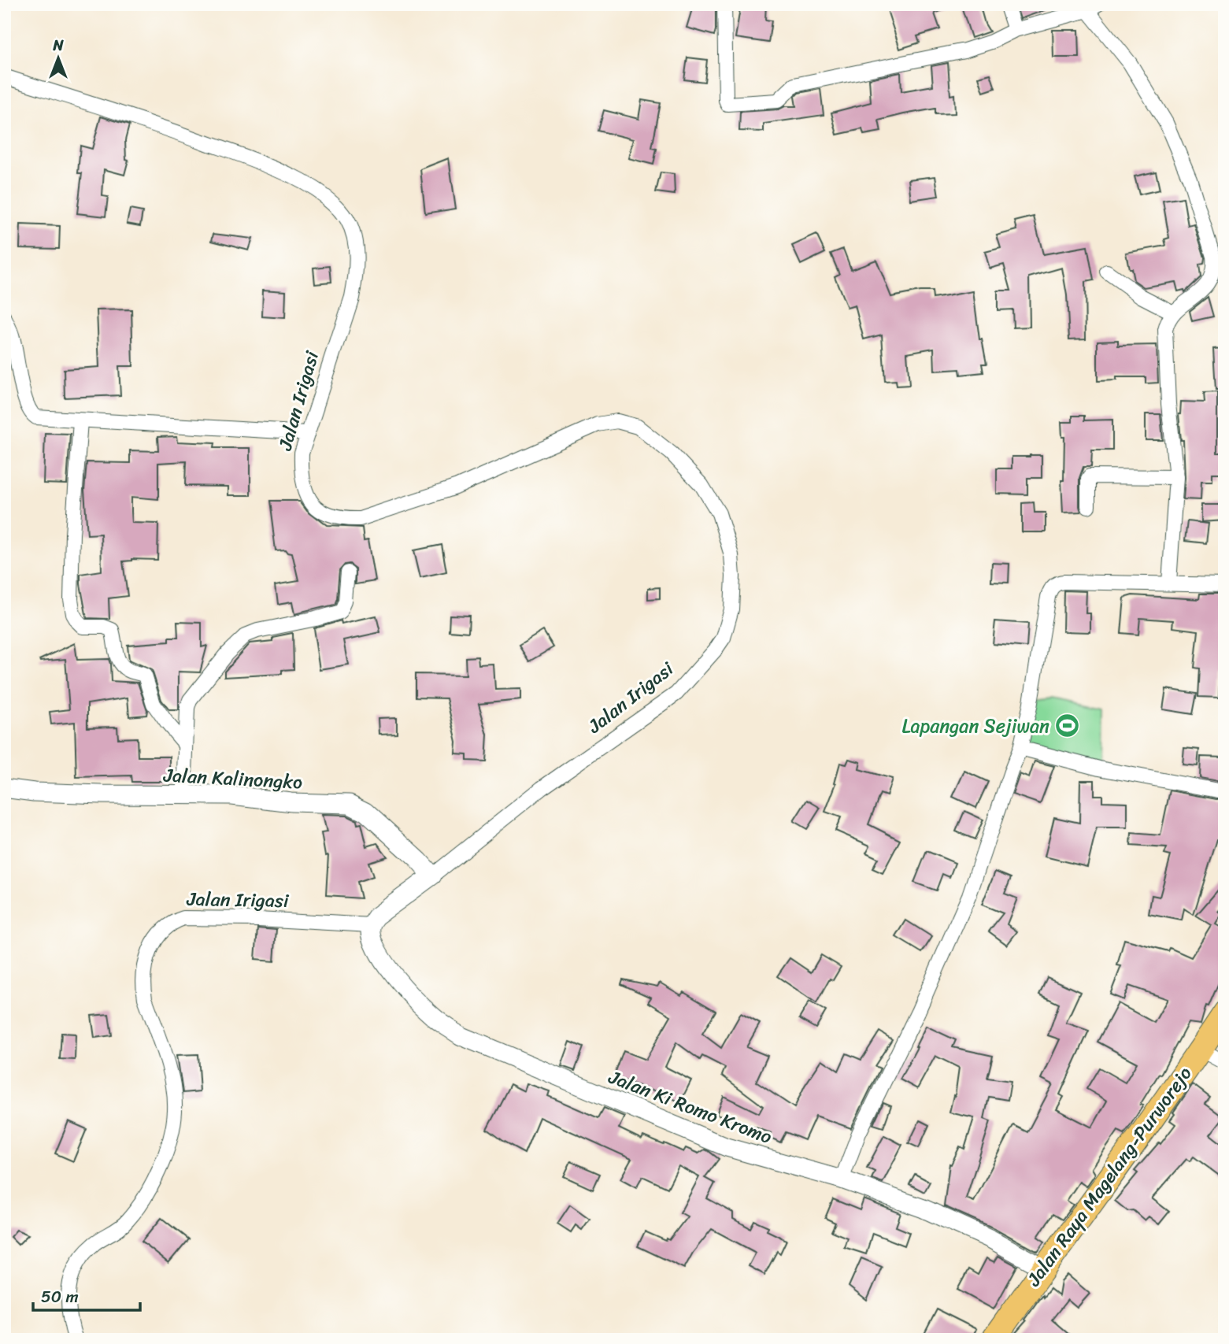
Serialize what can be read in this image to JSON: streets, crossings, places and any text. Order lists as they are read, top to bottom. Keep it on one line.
{"streets":{"main road":["Jalan Raya Magelang-Purworejo"],"street":["Jalan Irigasi","Jalan Kalinongko","Jalan Ki Romo Kromo"]},"crossings":[["Jalan Irigasi","Jalan Kalinongko"],["Jalan Irigasi","Jalan Ki Romo Kromo"],["Jalan Ki Romo Kromo","Jalan Raya Magelang-Purworejo"]],"places":{"sports":["Lapangan Sejiwan"]},"scale_bar":"50 m","north":"top"}
